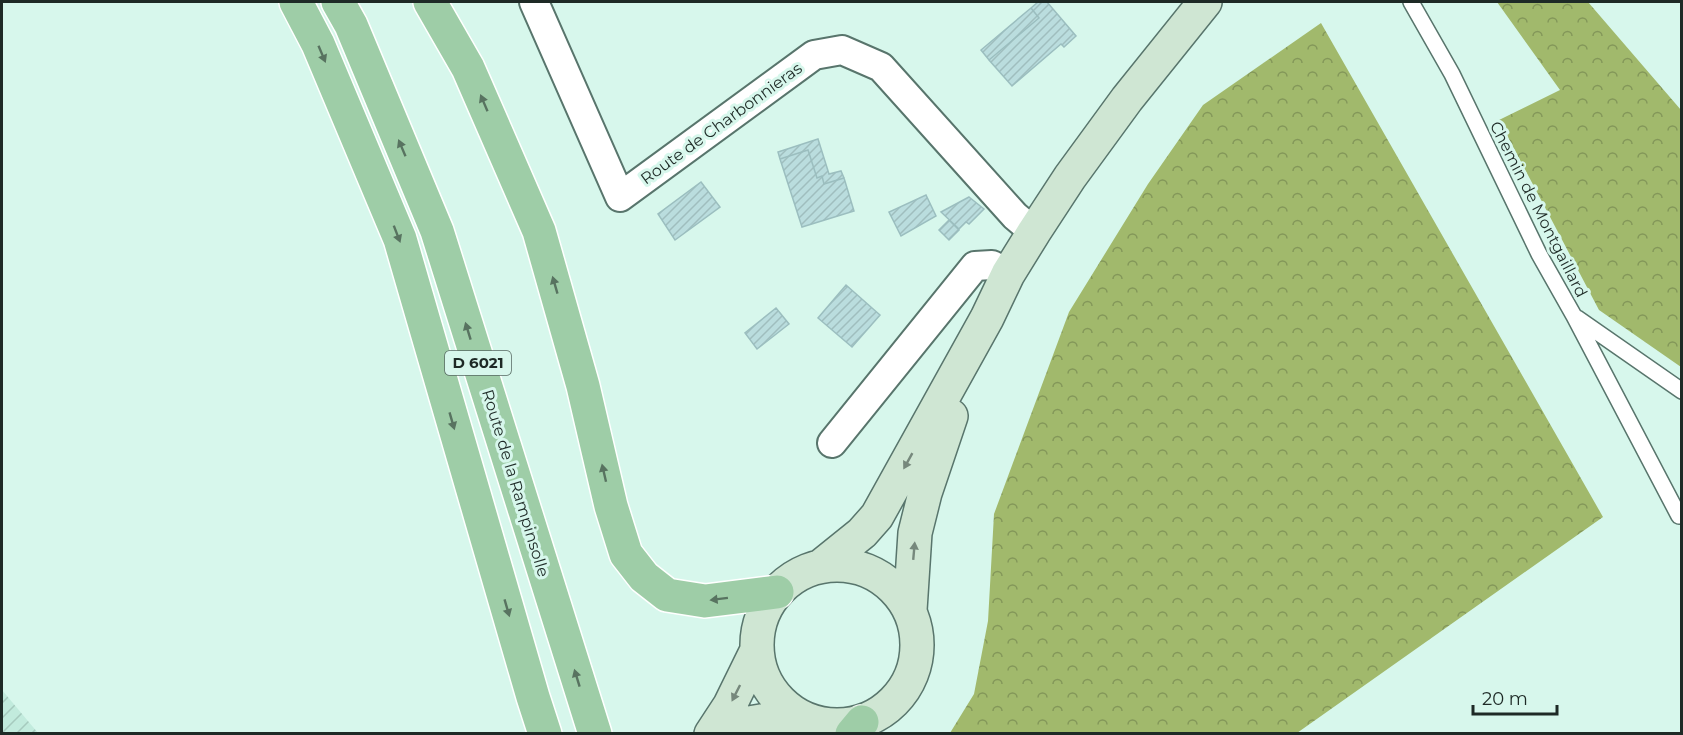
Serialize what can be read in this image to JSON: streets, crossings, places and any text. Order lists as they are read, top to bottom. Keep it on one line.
{"streets":{"main road":["D 6021","Route de la Rampinsolle"],"street":["Route de Charbonnieras"],"lane":["Chemin de Montgaillard"]},"scale_bar":"20 m"}
